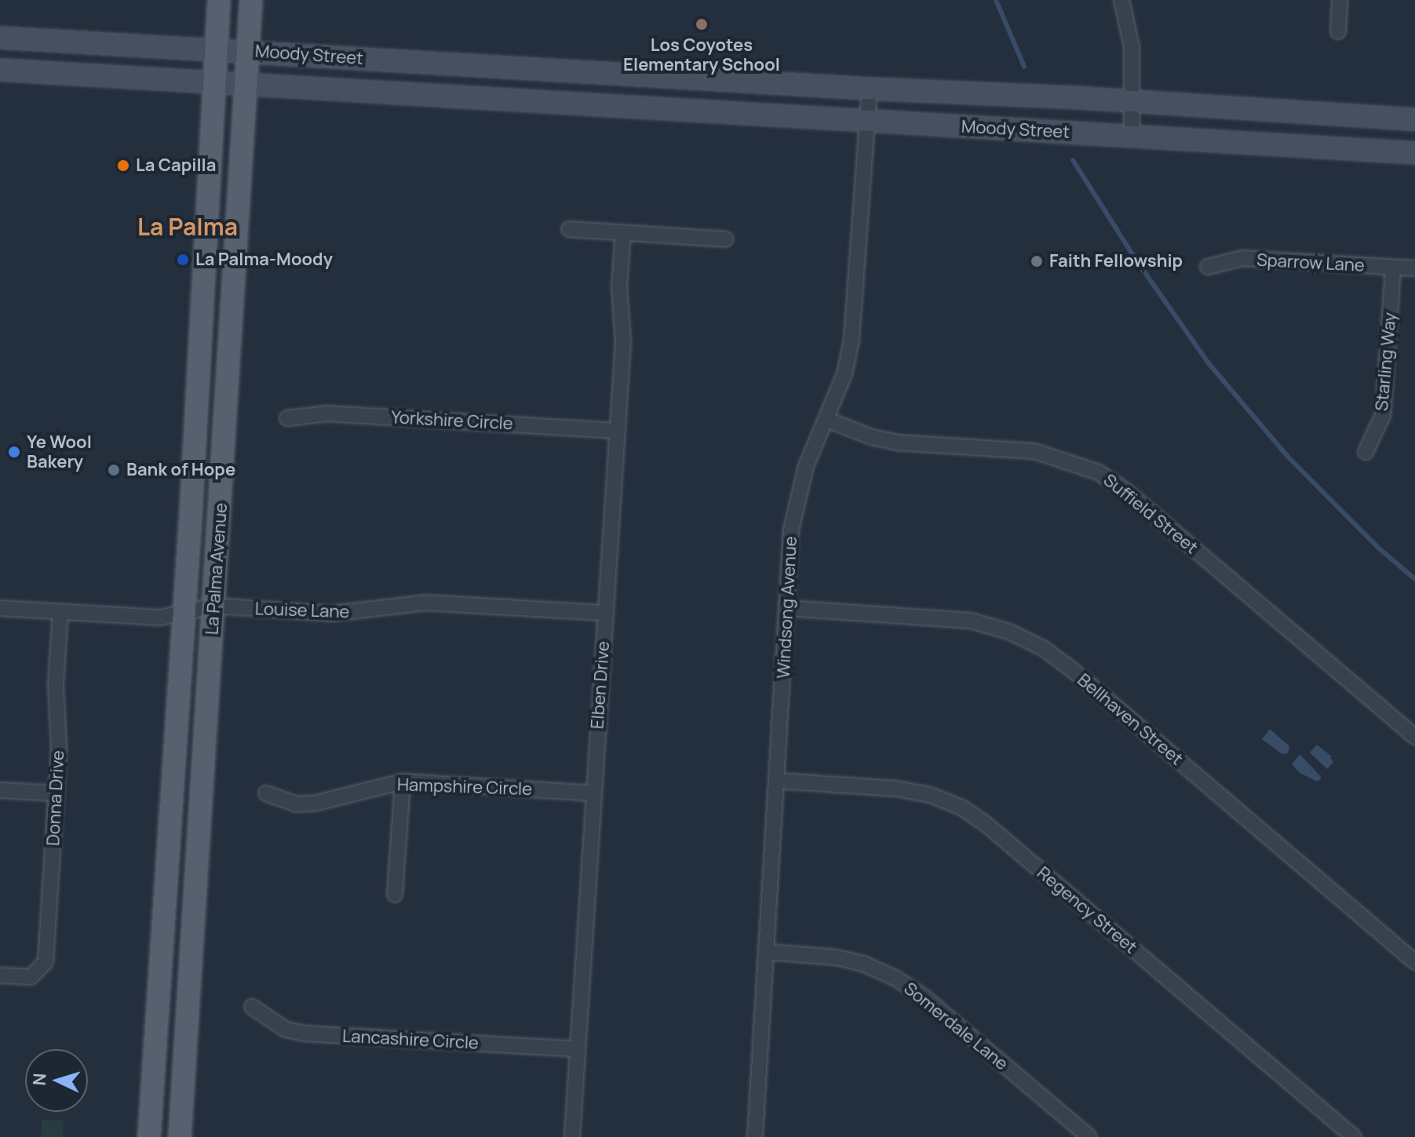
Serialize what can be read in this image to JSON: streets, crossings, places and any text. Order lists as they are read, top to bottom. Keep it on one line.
{"streets":{"main road":["Moody Street","La Palma Avenue"],"street":["Sparrow Lane","Starling Way","Yorkshire Circle","Suffield Street","Windsong Avenue","Louise Lane","Elben Drive","Bellhaven Street","Hampshire Circle","Donna Drive","Regency Street","Somerdale Lane","Lancashire Circle"]},"crossings":[["Moody Street","La Palma Avenue"],["Moody Street","Windsong Avenue"],["Sparrow Lane","Starling Way"],["Yorkshire Circle","Elben Drive"],["Suffield Street","Windsong Avenue"],["La Palma Avenue","Louise Lane"],["Windsong Avenue","Bellhaven Street"],["Windsong Avenue","Regency Street"],["Windsong Avenue","Somerdale Lane"],["Louise Lane","Elben Drive"],["Louise Lane","Donna Drive"],["Elben Drive","Hampshire Circle"],["Elben Drive","Lancashire Circle"]],"districts":["La Palma"],"places":["Los Coyotes Elementary School","La Capilla","La Palma-Moody","Faith Fellowship","Ye Wool Bakery","Bank of Hope"],"north":"left"}
